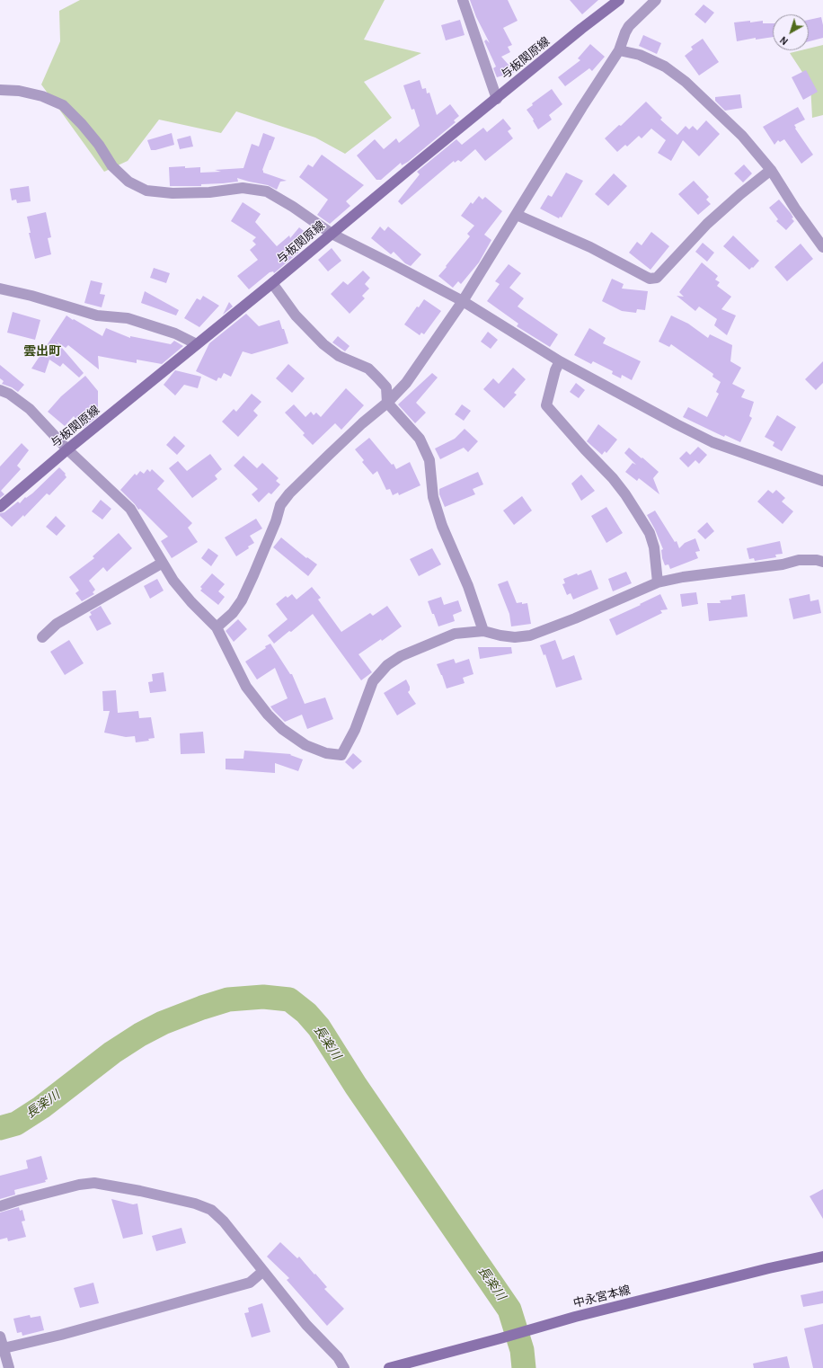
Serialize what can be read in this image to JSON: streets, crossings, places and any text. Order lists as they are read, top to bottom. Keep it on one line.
{"streets":{"main road":["与板関原線","中永宮本線"]},"districts":["雲出町"],"water":["長楽川"],"north":"bottom left"}
